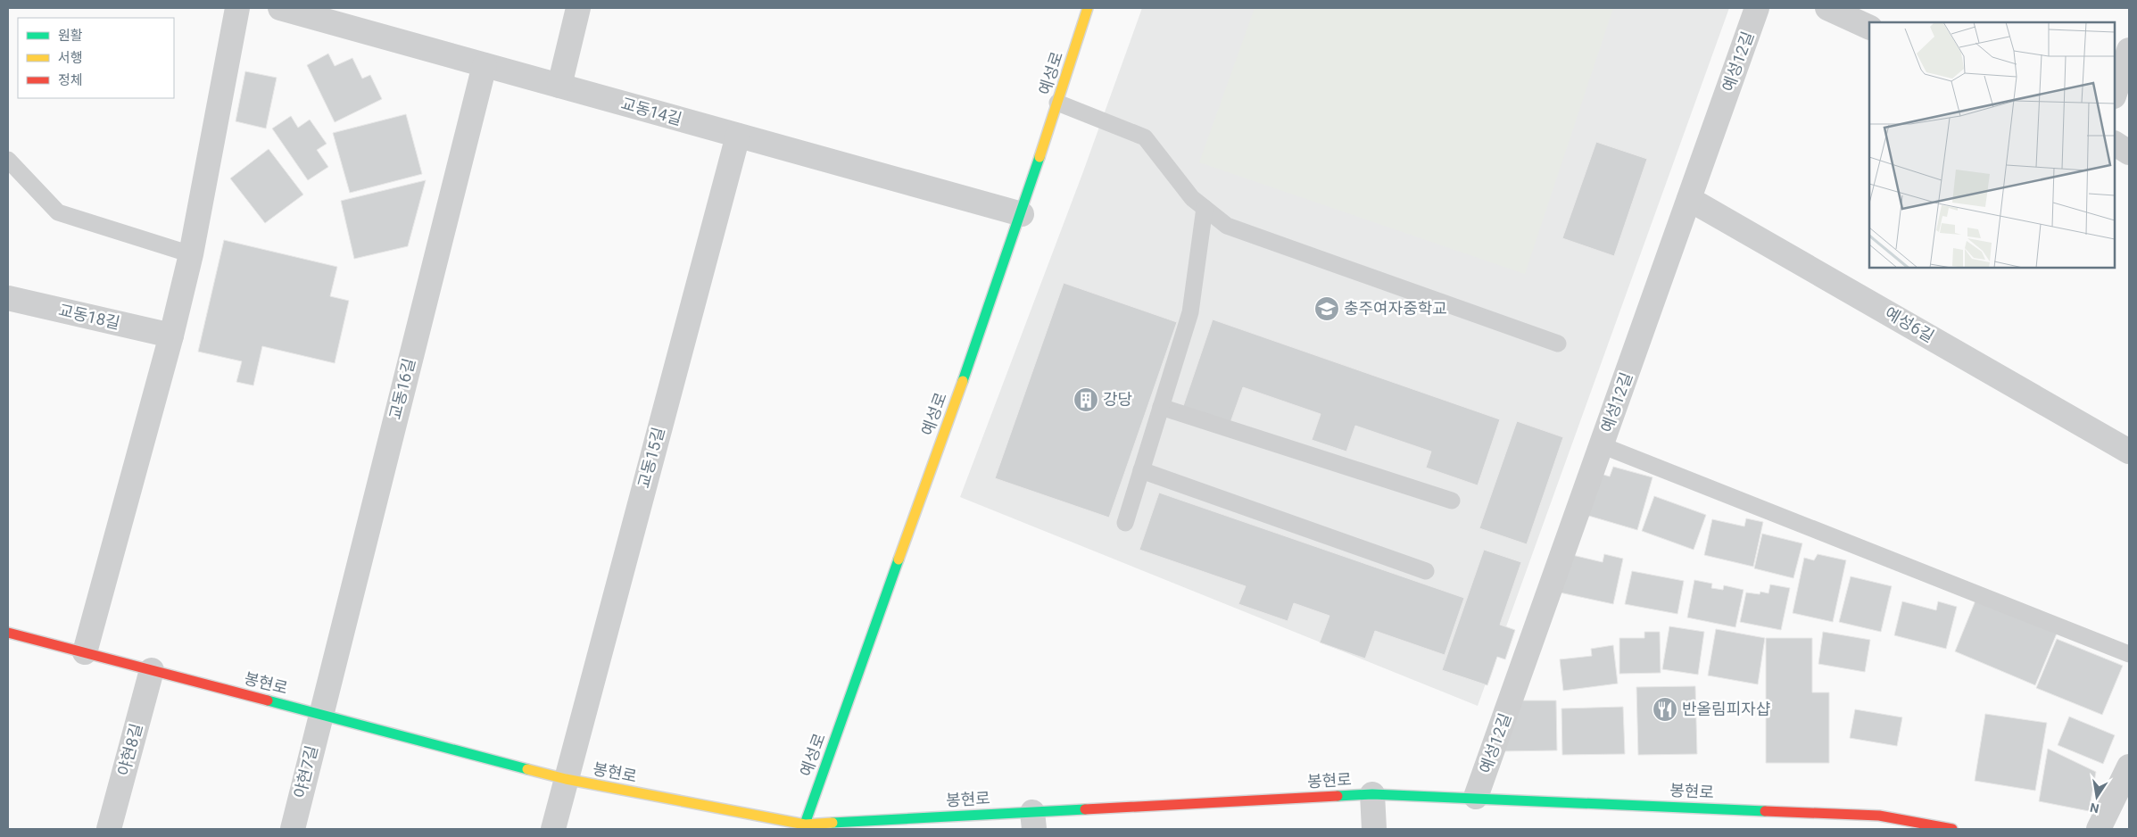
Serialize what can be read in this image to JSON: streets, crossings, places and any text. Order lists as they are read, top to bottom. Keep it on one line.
{"streets":{"street":["예성12길","예성로","교동14길","교동18길","예성6길","교동16길","교동15길","봉현로","야현8길","야현7길"]},"crossings":[["예성12길","예성6길"],["예성12길","봉현로"],["예성로","교동14길"],["예성로","봉현로"],["교동14길","교동16길"],["교동14길","교동15길"],["교동16길","봉현로"],["교동16길","야현7길"],["교동15길","봉현로"],["봉현로","야현8길"],["봉현로","야현7길"]],"places":{"school or university":["충주여자중학교"],"building":["강당"],"restaurant":["반올림피자샵"]},"legend":["원활","서행","정체"],"north":"bottom"}
